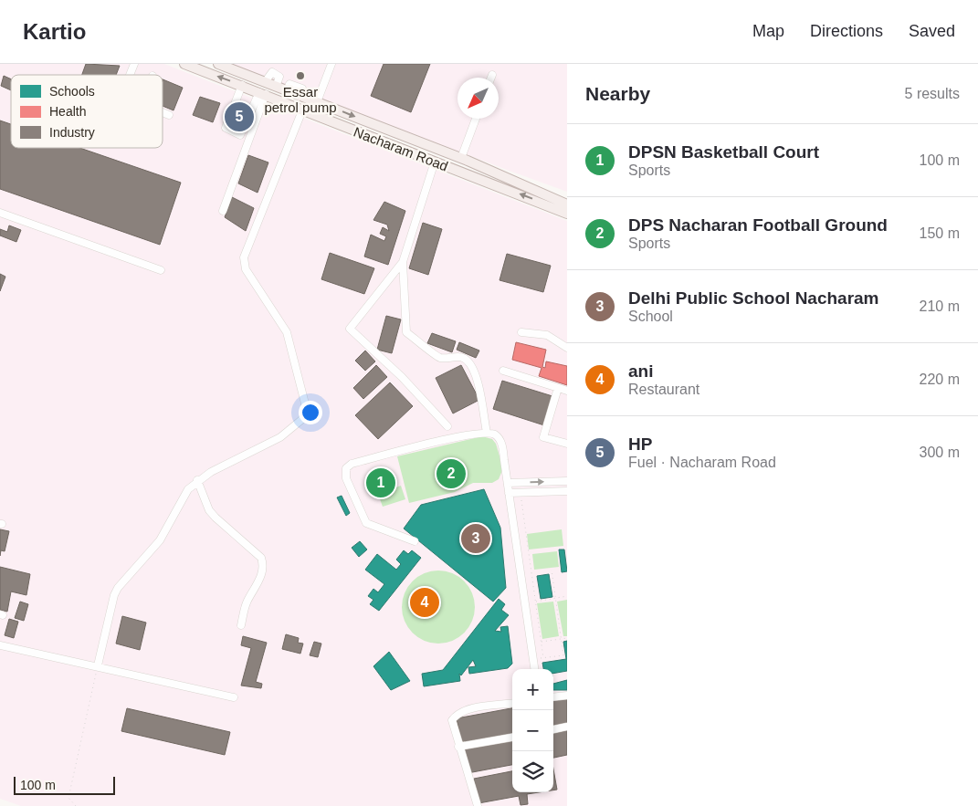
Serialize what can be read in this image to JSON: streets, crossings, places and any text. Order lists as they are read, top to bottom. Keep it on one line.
{"streets":{"main road":["Nacharam Road"]},"places":["Essar petrol pump"],"legend":["Schools","Health","Industry"],"scale_bar":"100 m","north":"bottom left","page":{"header":"Kartio","nav":["Map","Directions","Saved"],"heading":["Nearby","5 results"],"pins":["5","2","1","3","4"],"list":[{"mark":"1","name":"DPSN Basketball Court","note":"Sports","value":"100 m"},{"mark":"2","name":"DPS Nacharan Football Ground","note":"Sports","value":"150 m"},{"mark":"3","name":"Delhi Public School Nacharam","note":"School","value":"210 m"},{"mark":"4","name":"ani","note":"Restaurant","value":"220 m"},{"mark":"5","name":"HP","note":"Fuel · Nacharam Road","value":"300 m"}],"map_buttons":["+","−"],"scale":"100 m"}}
